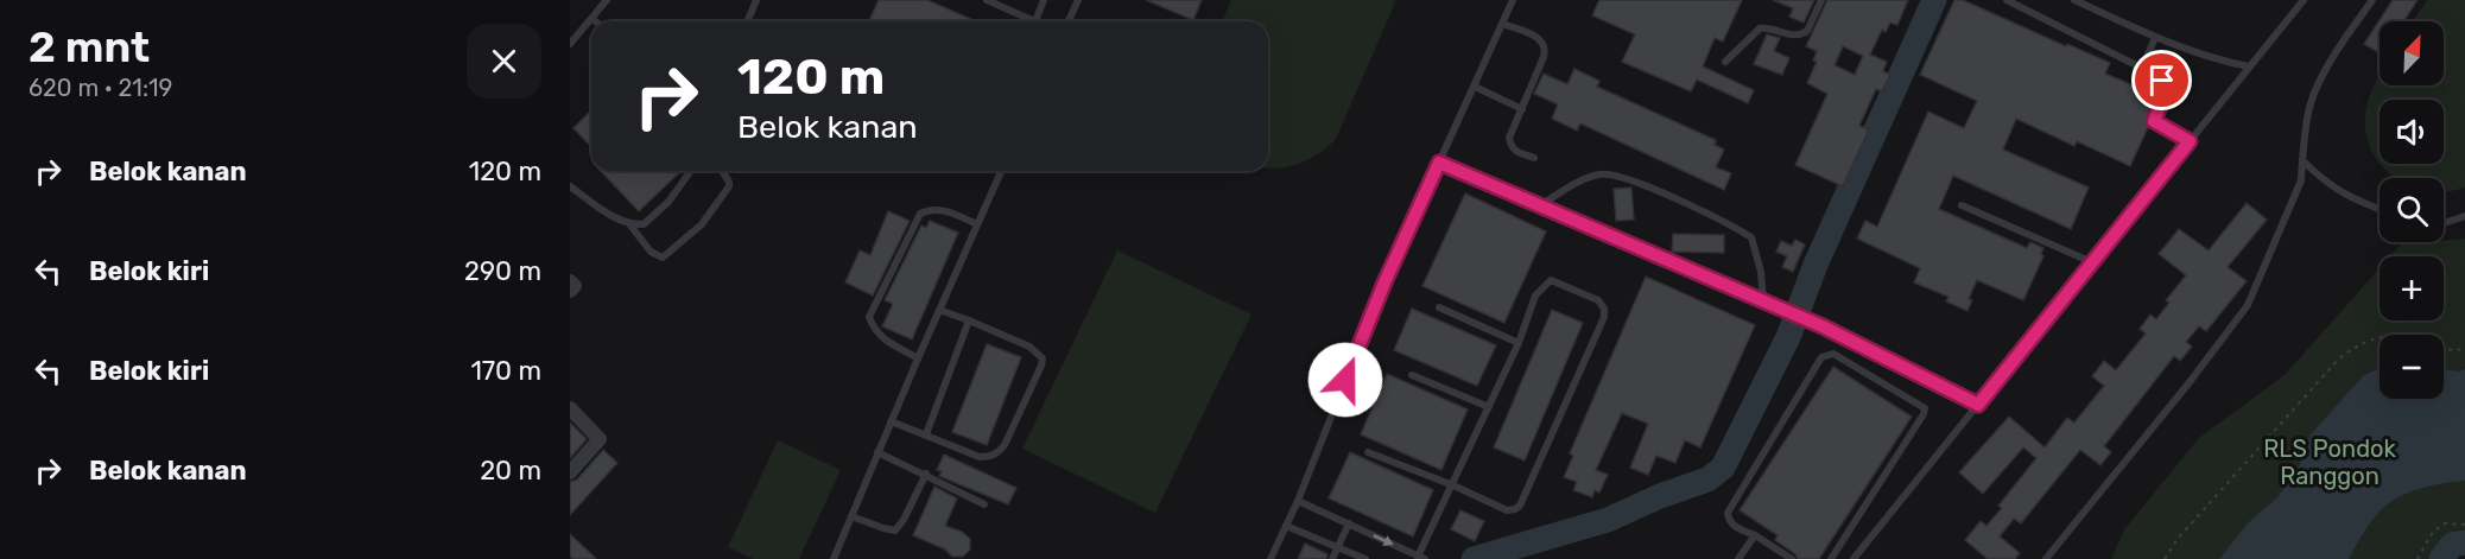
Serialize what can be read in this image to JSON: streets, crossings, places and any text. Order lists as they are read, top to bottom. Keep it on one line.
{"parks":["RLS Pondok Ranggon"],"north":"top right","page":{"heading":["2 mnt","620 m · 21:19"],"map_buttons":["+","−"],"turn":["120 m","Belok kanan"],"list":[{"name":"Belok kanan","value":"120 m"},{"name":"Belok kiri","value":"290 m"},{"name":"Belok kiri","value":"170 m"},{"name":"Belok kanan","value":"20 m"}]}}
